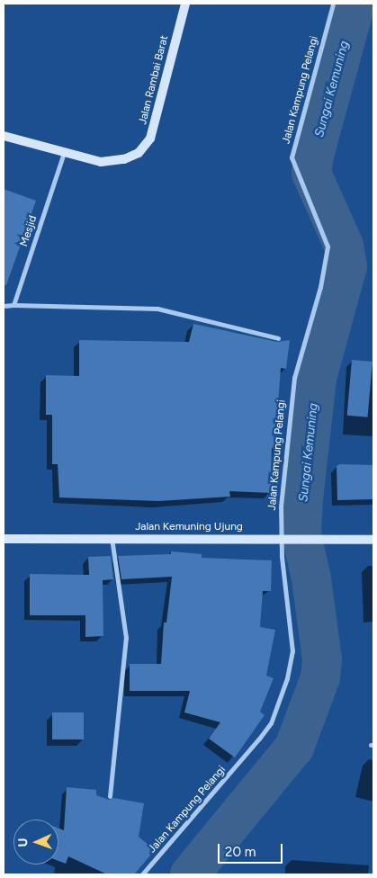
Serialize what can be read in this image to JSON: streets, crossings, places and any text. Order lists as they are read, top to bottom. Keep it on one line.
{"streets":{"street":["Jalan Rambai Barat","Jalan Kampung Pelangi","Mesjid","Jalan Kemuning Ujung"]},"crossings":[["Jalan Rambai Barat","Mesjid"],["Jalan Kampung Pelangi","Jalan Kemuning Ujung"]],"water":["Sungai Kemuning"],"scale_bar":"20 m","north":"left"}
